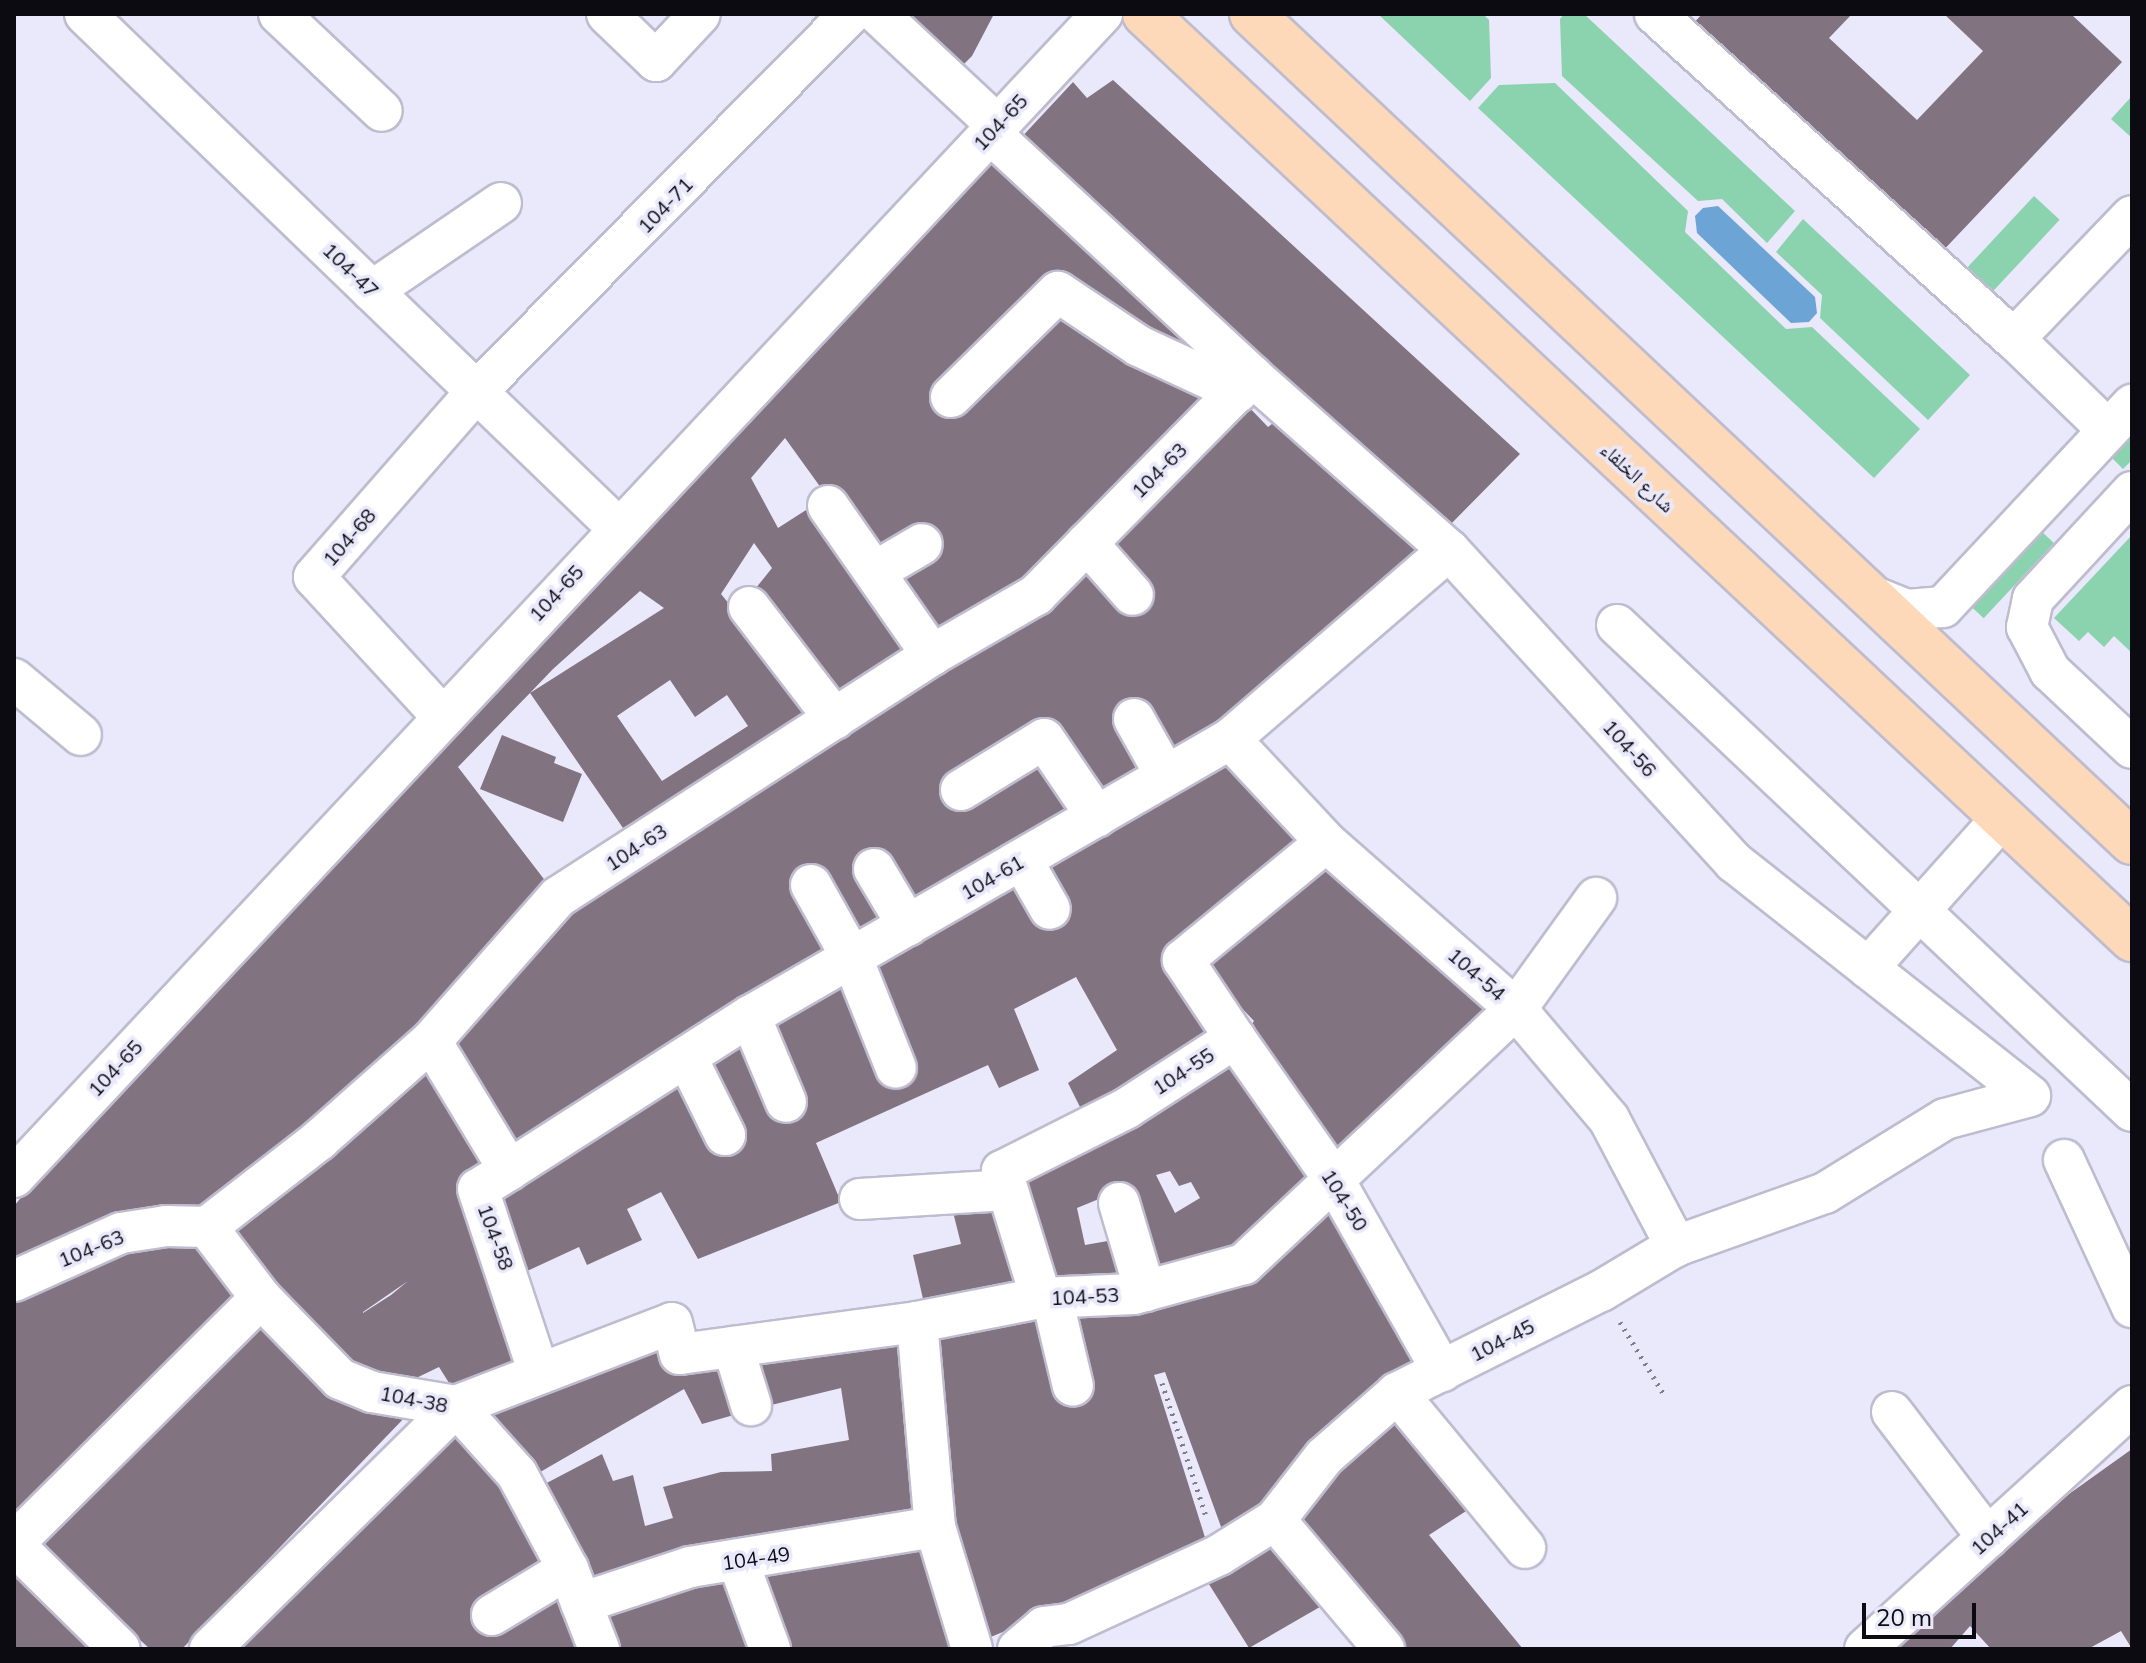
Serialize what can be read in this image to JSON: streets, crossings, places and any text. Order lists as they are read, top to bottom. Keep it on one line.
{"streets":{"main road":["شارع الخلفاء"],"street":["104-65","104-71","104-47","104-63","104-68","104-56","104-61","104-54","104-55","104-50","104-58","104-53","104-45","104-38","104-41","104-49"]},"crossings":[["104-65","104-47"],["104-65","104-68"],["104-65","104-56"],["104-71","104-47"],["104-71","104-68"],["104-47","104-68"],["104-63","104-56"],["104-63","104-38"],["104-56","104-61"],["104-56","104-45"],["104-61","104-54"],["104-61","104-58"],["104-54","104-55"],["104-54","104-53"],["104-54","104-45"],["104-55","104-50"],["104-50","104-53"],["104-50","104-45"],["104-58","104-53"],["104-53","104-38"],["104-38","104-49"]],"scale_bar":"20 m"}
